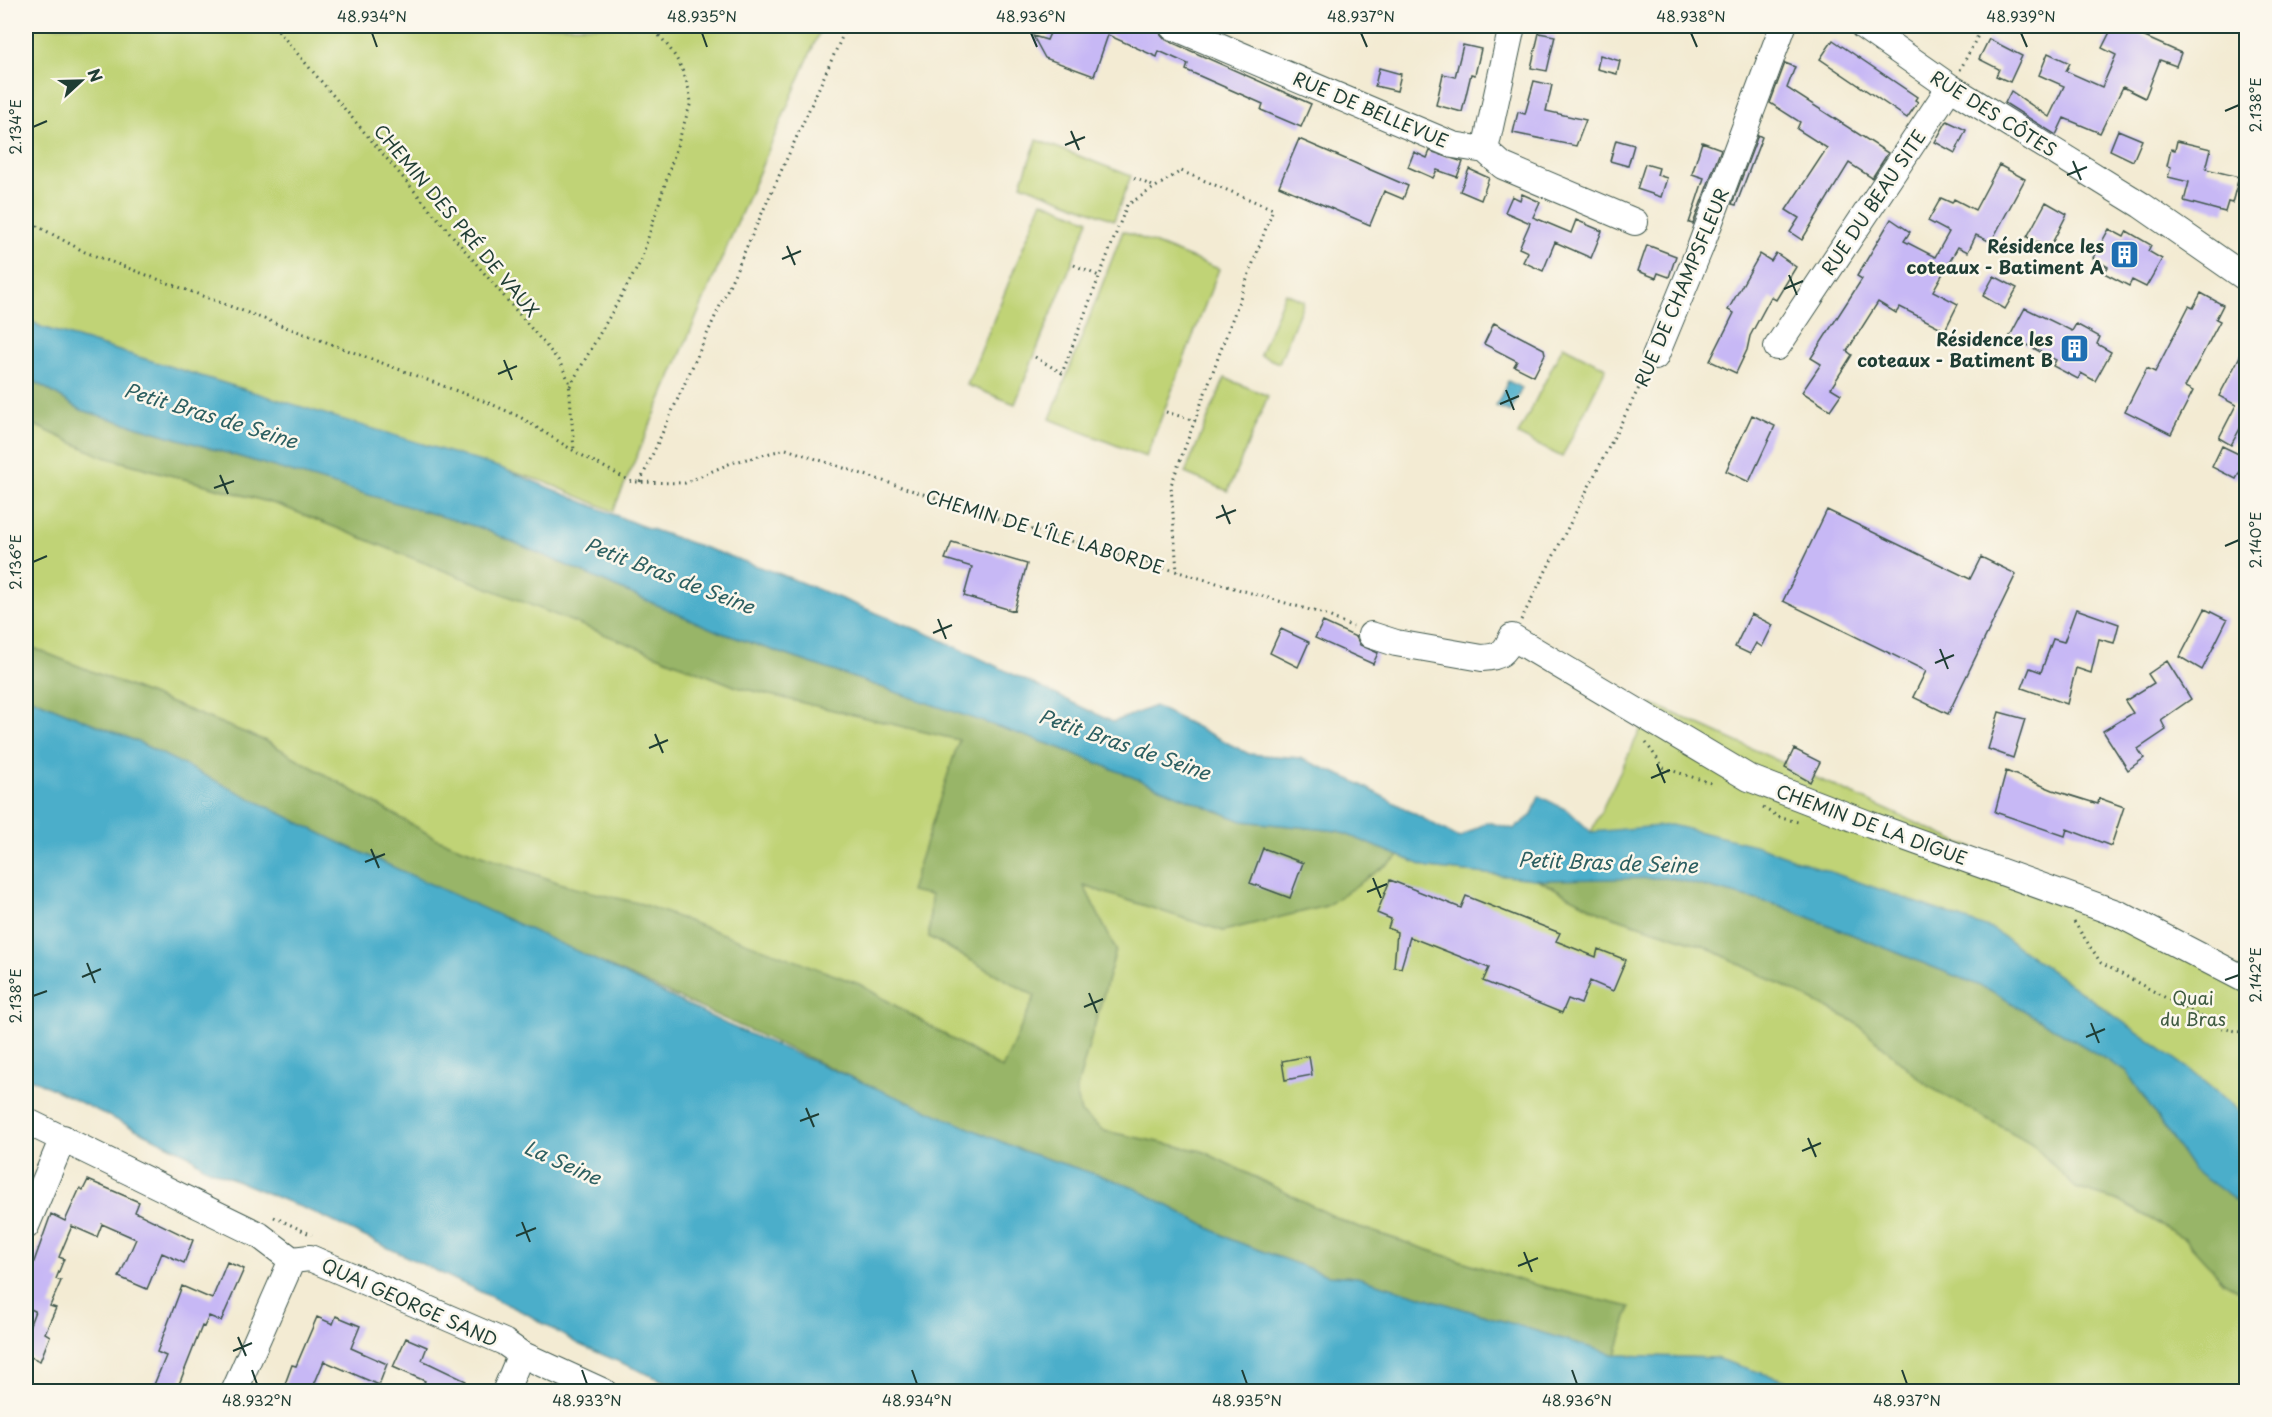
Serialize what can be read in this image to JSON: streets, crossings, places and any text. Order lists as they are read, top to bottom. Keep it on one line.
{"streets":{"street":["RUE DE BELLEVUE","RUE DES CÔTES","RUE DU BEAU SITE","RUE DE CHAMPSFLEUR","CHEMIN DE LA DIGUE","QUAI GEORGE SAND"],"path":["CHEMIN DES PRÉ DE VAUX","CHEMIN DE L'ÎLE LABORDE"]},"crossings":[["RUE DES CÔTES","RUE DU BEAU SITE"],["CHEMIN DES PRÉ DE VAUX","CHEMIN DE L'ÎLE LABORDE"],["RUE DE CHAMPSFLEUR","CHEMIN DE LA DIGUE"]],"water":["Petit Bras de Seine","La Seine"],"parks":["Quai du Bras"],"places":{"building":["Résidence les coteaux - Batiment A","Résidence les coteaux - Batiment B"]},"north":"right","coordinates":["48.934°N","48.935°N","48.936°N","48.937°N","48.938°N","48.939°N","2.138°E","2.134°E","2.140°E","2.136°E","2.142°E","48.932°N","48.933°N"]}
